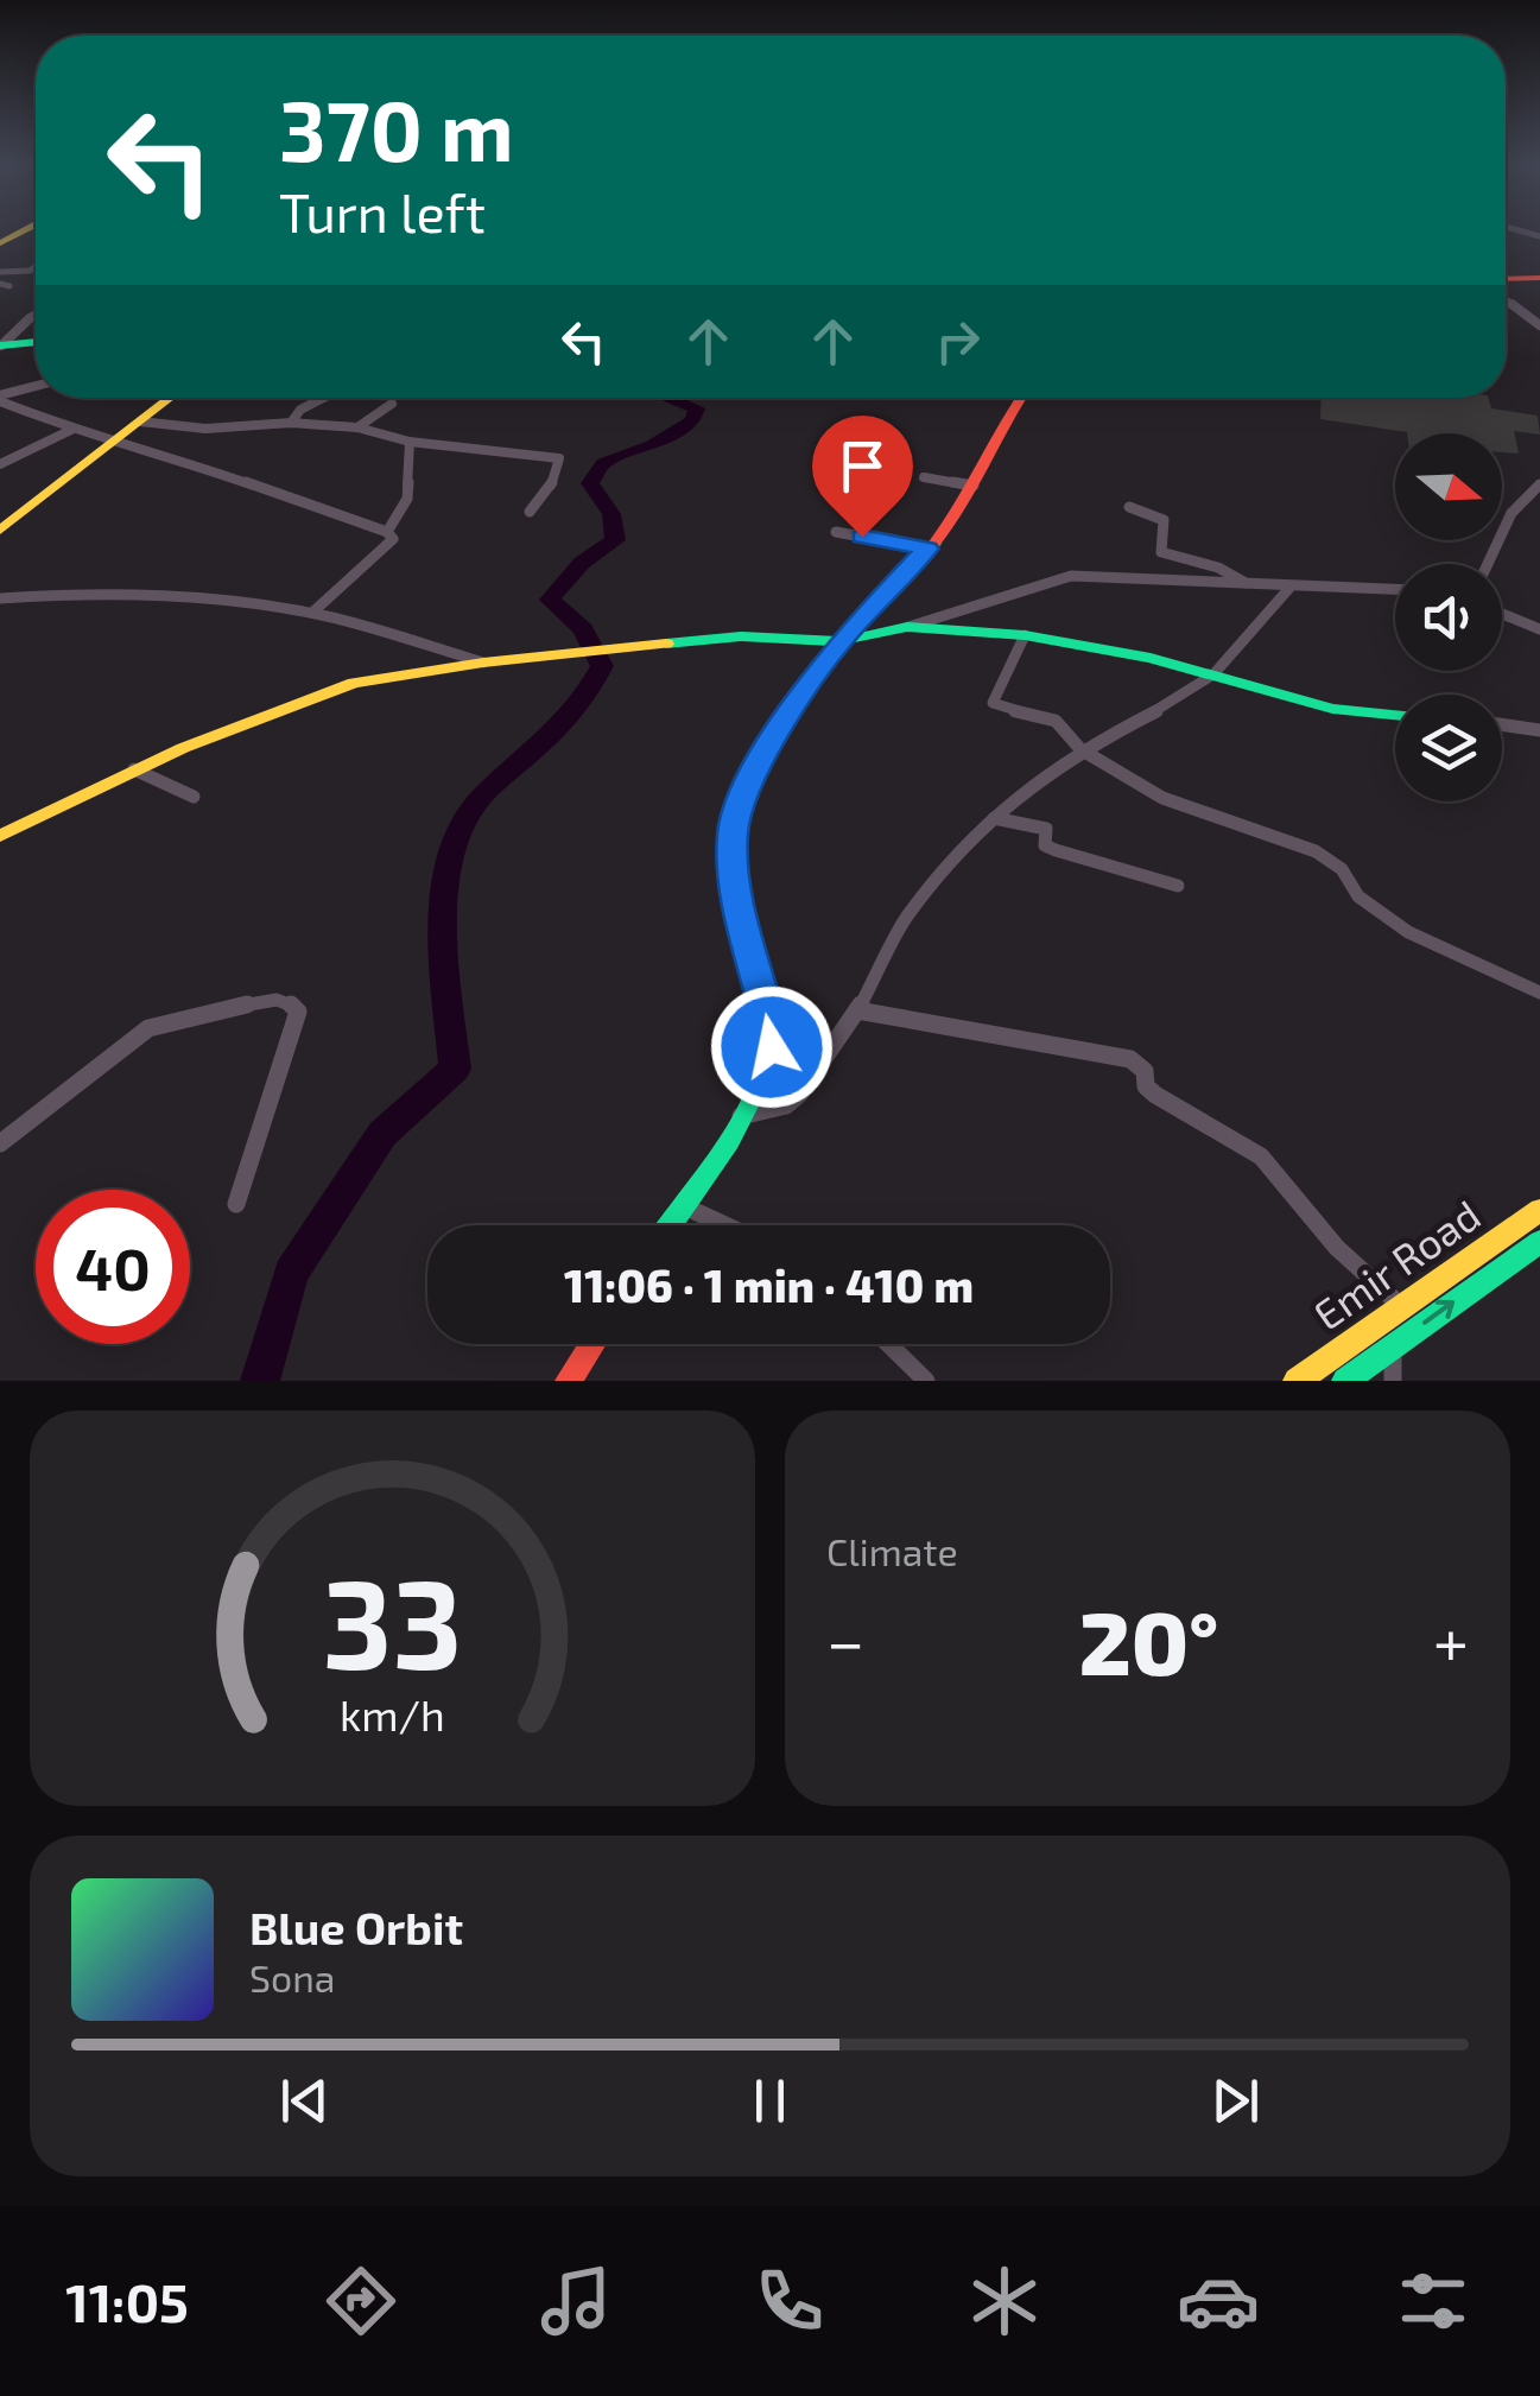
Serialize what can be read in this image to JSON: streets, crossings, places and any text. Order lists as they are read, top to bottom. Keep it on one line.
{"streets":{"main road":["Emir Road"]},"north":"right","page":{"turn":["370 m","Turn left"],"limit":"40","trip":"11:06 · 1 min · 410 m","tile":"Climate","heat":["−","20°","+"],"song":["Blue Orbit","Sona"],"tabs":"11:05","gauge":["33","km/h"]}}
